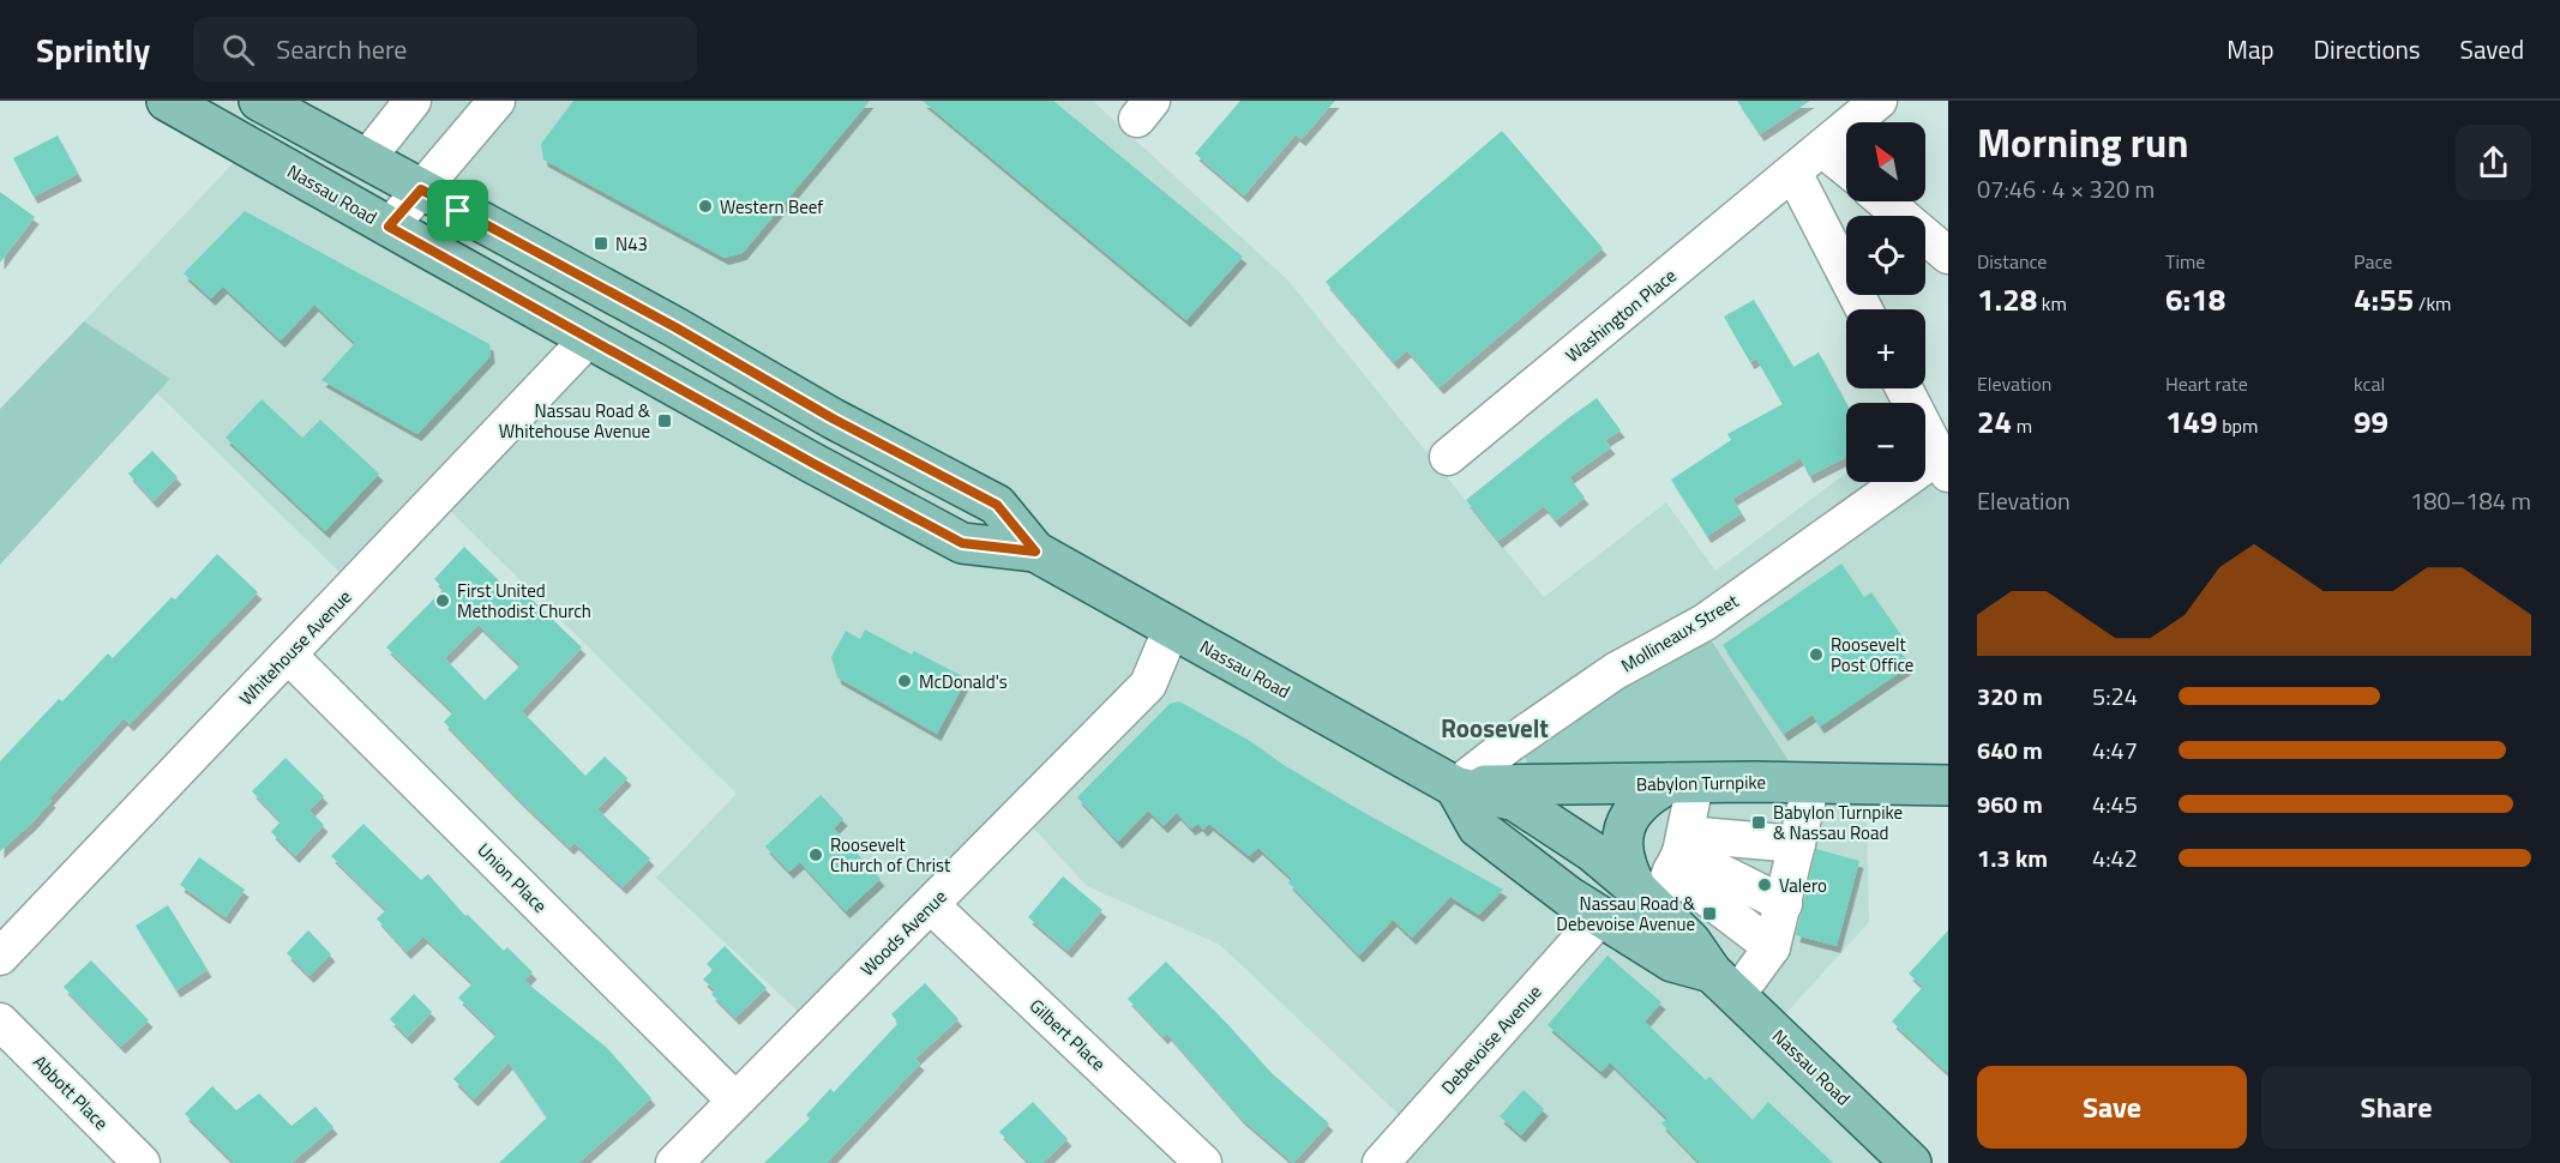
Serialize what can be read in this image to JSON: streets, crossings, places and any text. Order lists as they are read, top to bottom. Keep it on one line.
{"streets":{"main road":["Nassau Road","Babylon Turnpike"],"street":["Washington Place","Mollineaux Street","Whitehouse Avenue","Union Place","Woods Avenue","Gilbert Place","Debevoise Avenue","Abbott Place"]},"crossings":[["Nassau Road","Mollineaux Street"],["Nassau Road","Whitehouse Avenue"],["Nassau Road","Babylon Turnpike"],["Nassau Road","Woods Avenue"],["Nassau Road","Debevoise Avenue"],["Mollineaux Street","Babylon Turnpike"],["Whitehouse Avenue","Union Place"],["Union Place","Woods Avenue"],["Woods Avenue","Gilbert Place"]],"districts":["Roosevelt"],"places":{"other":["Western Beef","First United Methodist Church","Roosevelt Post Office","McDonald's","Roosevelt Church of Christ","Valero"],"transit":["N43","Nassau Road & Whitehouse Avenue","Babylon Turnpike & Nassau Road","Nassau Road & Debevoise Avenue"]},"north":"top left","page":{"header":"Sprintly","search":"Search here","nav":["Map","Directions","Saved"],"heading":["Morning run","07:46 · 4 × 320 m"],"map_buttons":["+","−"],"stats":[["Distance","1.28 km"],["Time","6:18"],["Pace","4:55 /km"],["Elevation","24 m"],["Heart rate","149 bpm"],["kcal","99"]],"chart":["Elevation","180–184 m"],"list":[{"name":"320 m","note":"5:24"},{"name":"640 m","note":"4:47"},{"name":"960 m","note":"4:45"},{"name":"1.3 km","note":"4:42"}],"buttons":["Save","Share"]}}
